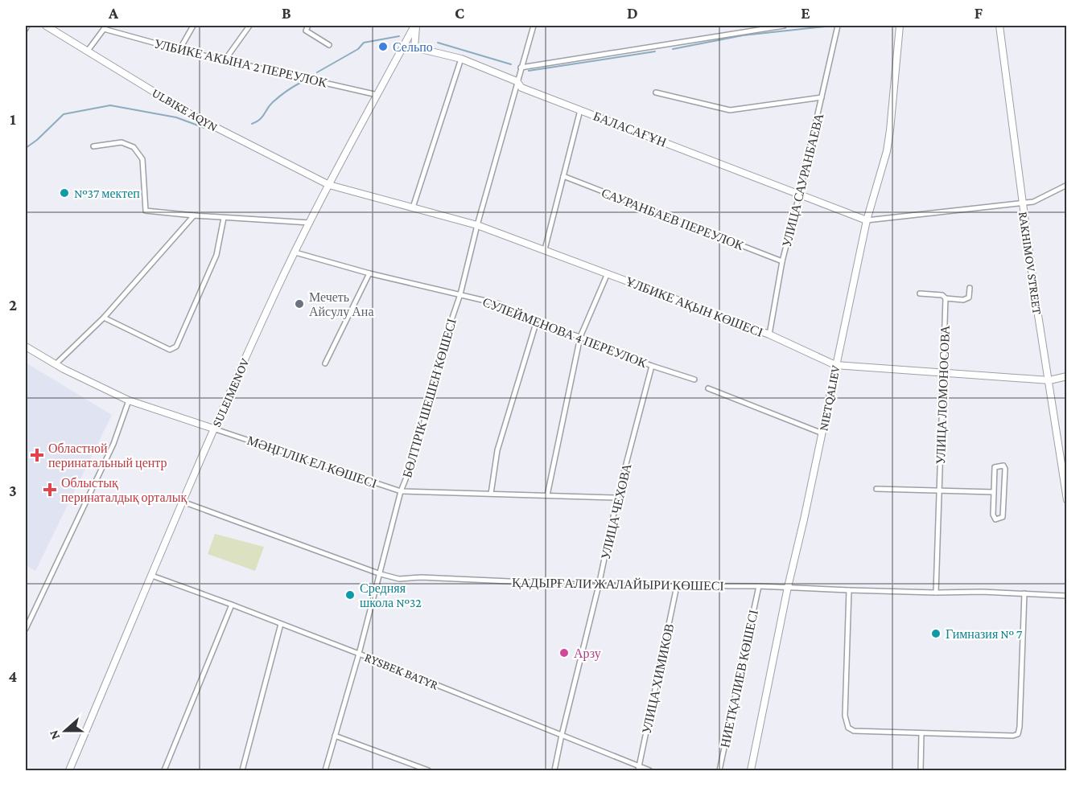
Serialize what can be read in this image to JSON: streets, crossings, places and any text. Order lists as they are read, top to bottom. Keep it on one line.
{"streets":{"street":["УЛБИКЕ АКЫНА 2 ПЕРЕУЛОК","ULBIKE AQYN","БАЛАСАҒҰН","УЛИЦА САУРАНБАЕВА","САУРАНБАЕВ ПЕРЕУЛОК","RAKHIMOV STREET","ҰЛБИКЕ АҚЫН КӨШЕСІ","СУЛЕЙМЕНОВА 4 ПЕРЕУЛОК","SULEIMENOV","УЛИЦА ЛОМОНОСОВА","БӨЛТІРІК ШЕШЕН КӨШЕСІ","NIETQALIEV","МӘҢГІЛІК ЕЛ КӨШЕСІ","УЛИЦА ЧЕХОВА","ҚАДЫРҒАЛИ ЖАЛАЙЫРИ КӨШЕСІ","RYSBEK BATYR","УЛИЦА ХИМИКОВ","НИЕТҚАЛИЕВ КӨШЕСІ"]},"crossings":[["УЛБИКЕ АКЫНА 2 ПЕРЕУЛОК","SULEIMENOV"],["ULBIKE AQYN","ҰЛБИКЕ АҚЫН КӨШЕСІ"],["ULBIKE AQYN","SULEIMENOV"],["БАЛАСАҒҰН","УЛИЦА САУРАНБАЕВА"],["БАЛАСАҒҰН","SULEIMENOV"],["БАЛАСАҒҰН","БӨЛТІРІК ШЕШЕН КӨШЕСІ"],["БАЛАСАҒҰН","NIETQALIEV"],["УЛИЦА САУРАНБАЕВА","САУРАНБАЕВ ПЕРЕУЛОК"],["УЛИЦА САУРАНБАЕВА","ҰЛБИКЕ АҚЫН КӨШЕСІ"],["RAKHIMOV STREET","ҰЛБИКЕ АҚЫН КӨШЕСІ"],["ҰЛБИКЕ АҚЫН КӨШЕСІ","SULEIMENOV"],["ҰЛБИКЕ АҚЫН КӨШЕСІ","УЛИЦА ЛОМОНОСОВА"],["ҰЛБИКЕ АҚЫН КӨШЕСІ","БӨЛТІРІК ШЕШЕН КӨШЕСІ"],["ҰЛБИКЕ АҚЫН КӨШЕСІ","NIETQALIEV"],["СУЛЕЙМЕНОВА 4 ПЕРЕУЛОК","SULEIMENOV"],["СУЛЕЙМЕНОВА 4 ПЕРЕУЛОК","БӨЛТІРІК ШЕШЕН КӨШЕСІ"],["СУЛЕЙМЕНОВА 4 ПЕРЕУЛОК","УЛИЦА ЧЕХОВА"],["SULEIMENOV","МӘҢГІЛІК ЕЛ КӨШЕСІ"],["SULEIMENOV","ҚАДЫРҒАЛИ ЖАЛАЙЫРИ КӨШЕСІ"],["SULEIMENOV","RYSBEK BATYR"],["УЛИЦА ЛОМОНОСОВА","ҚАДЫРҒАЛИ ЖАЛАЙЫРИ КӨШЕСІ"],["БӨЛТІРІК ШЕШЕН КӨШЕСІ","МӘҢГІЛІК ЕЛ КӨШЕСІ"],["БӨЛТІРІК ШЕШЕН КӨШЕСІ","ҚАДЫРҒАЛИ ЖАЛАЙЫРИ КӨШЕСІ"],["БӨЛТІРІК ШЕШЕН КӨШЕСІ","RYSBEK BATYR"],["NIETQALIEV","ҚАДЫРҒАЛИ ЖАЛАЙЫРИ КӨШЕСІ"],["МӘҢГІЛІК ЕЛ КӨШЕСІ","УЛИЦА ЧЕХОВА"],["УЛИЦА ЧЕХОВА","ҚАДЫРҒАЛИ ЖАЛАЙЫРИ КӨШЕСІ"],["УЛИЦА ЧЕХОВА","RYSBEK BATYR"],["ҚАДЫРҒАЛИ ЖАЛАЙЫРИ КӨШЕСІ","УЛИЦА ХИМИКОВ"],["ҚАДЫРҒАЛИ ЖАЛАЙЫРИ КӨШЕСІ","НИЕТҚАЛИЕВ КӨШЕСІ"],["RYSBEK BATYR","УЛИЦА ХИМИКОВ"]],"places":{"other":["Сельпо","№37 мектеп","Мечеть Айсулу Ана","Средняя школа №32","Гимназия № 7","Арзу"],"health":["Областной перинатальный центр","Облыстық перинаталдық орталық"]},"north":"left","grid":{"columns":["A","B","C","D","E","F"],"rows":["1","2","3","4"]}}
